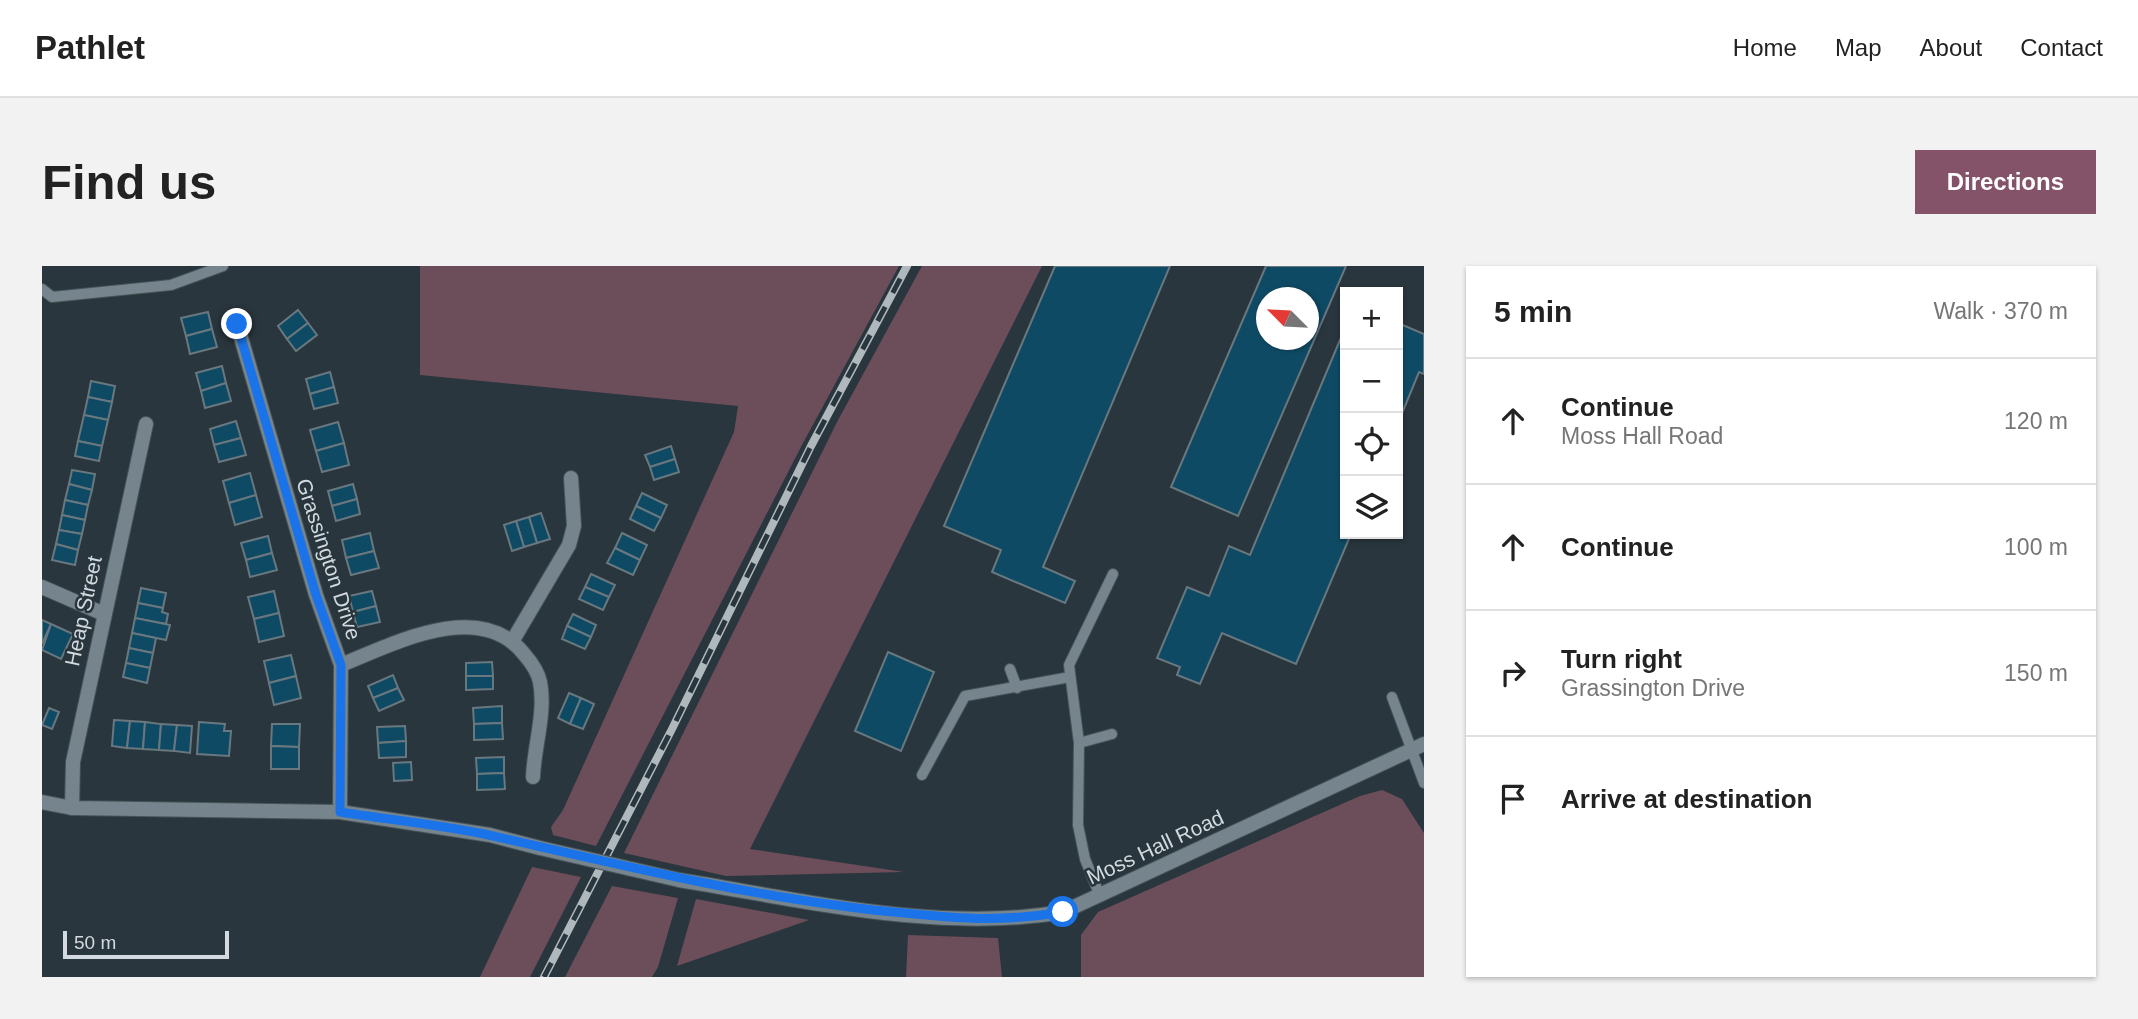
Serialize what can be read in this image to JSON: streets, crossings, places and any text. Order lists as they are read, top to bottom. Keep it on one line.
{"streets":{"street":["Grassington Drive","Heap Street","Moss Hall Road"]},"crossings":[["Grassington Drive","Moss Hall Road"],["Heap Street","Moss Hall Road"]],"scale_bar":"50 m","north":"top left","page":{"header":"Pathlet","nav":["Home","Map","About","Contact"],"buttons":"Directions","title":"Find us","heading":["5 min","Walk · 370 m"],"map_buttons":["+","−"],"list":[["Continue","Moss Hall Road","120 m"],["Continue","100 m"],["Turn right","Grassington Drive","150 m"],"Arrive at destination"],"scale":"50 m"}}
